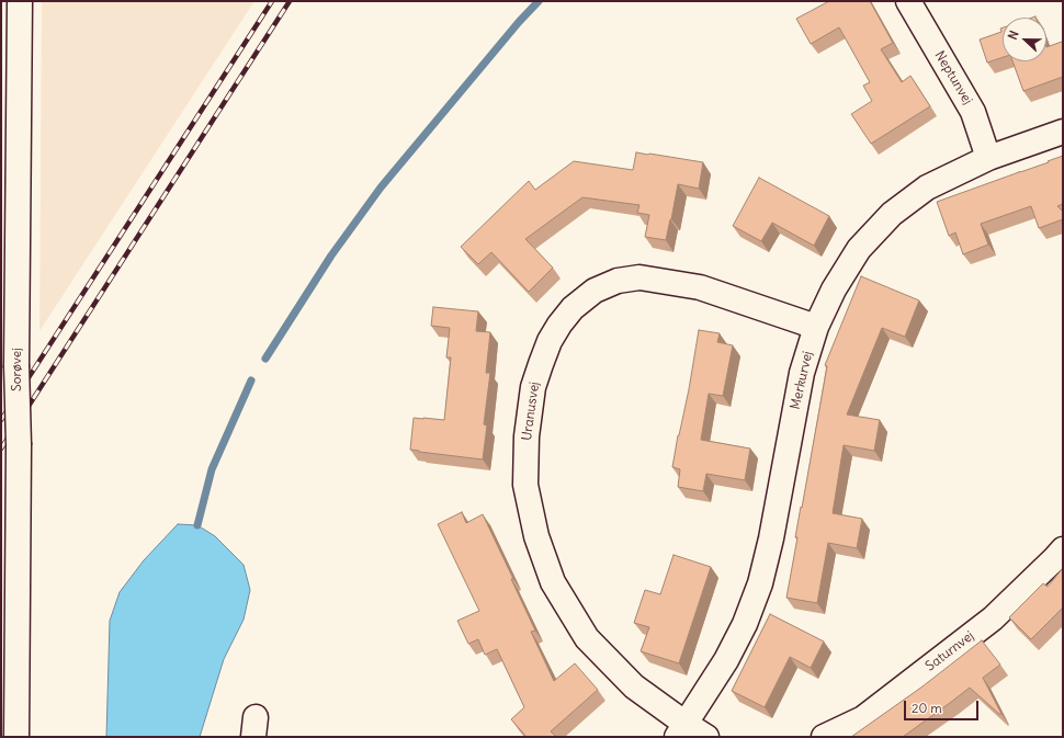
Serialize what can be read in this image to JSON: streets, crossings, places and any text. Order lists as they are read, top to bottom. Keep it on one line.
{"streets":{"street":["Neptunvej","Sorøvej","Merkurvej","Uranusvej","Saturnvej"]},"crossings":[["Neptunvej","Merkurvej"],["Merkurvej","Uranusvej"]],"scale_bar":"20 m","north":"left"}
